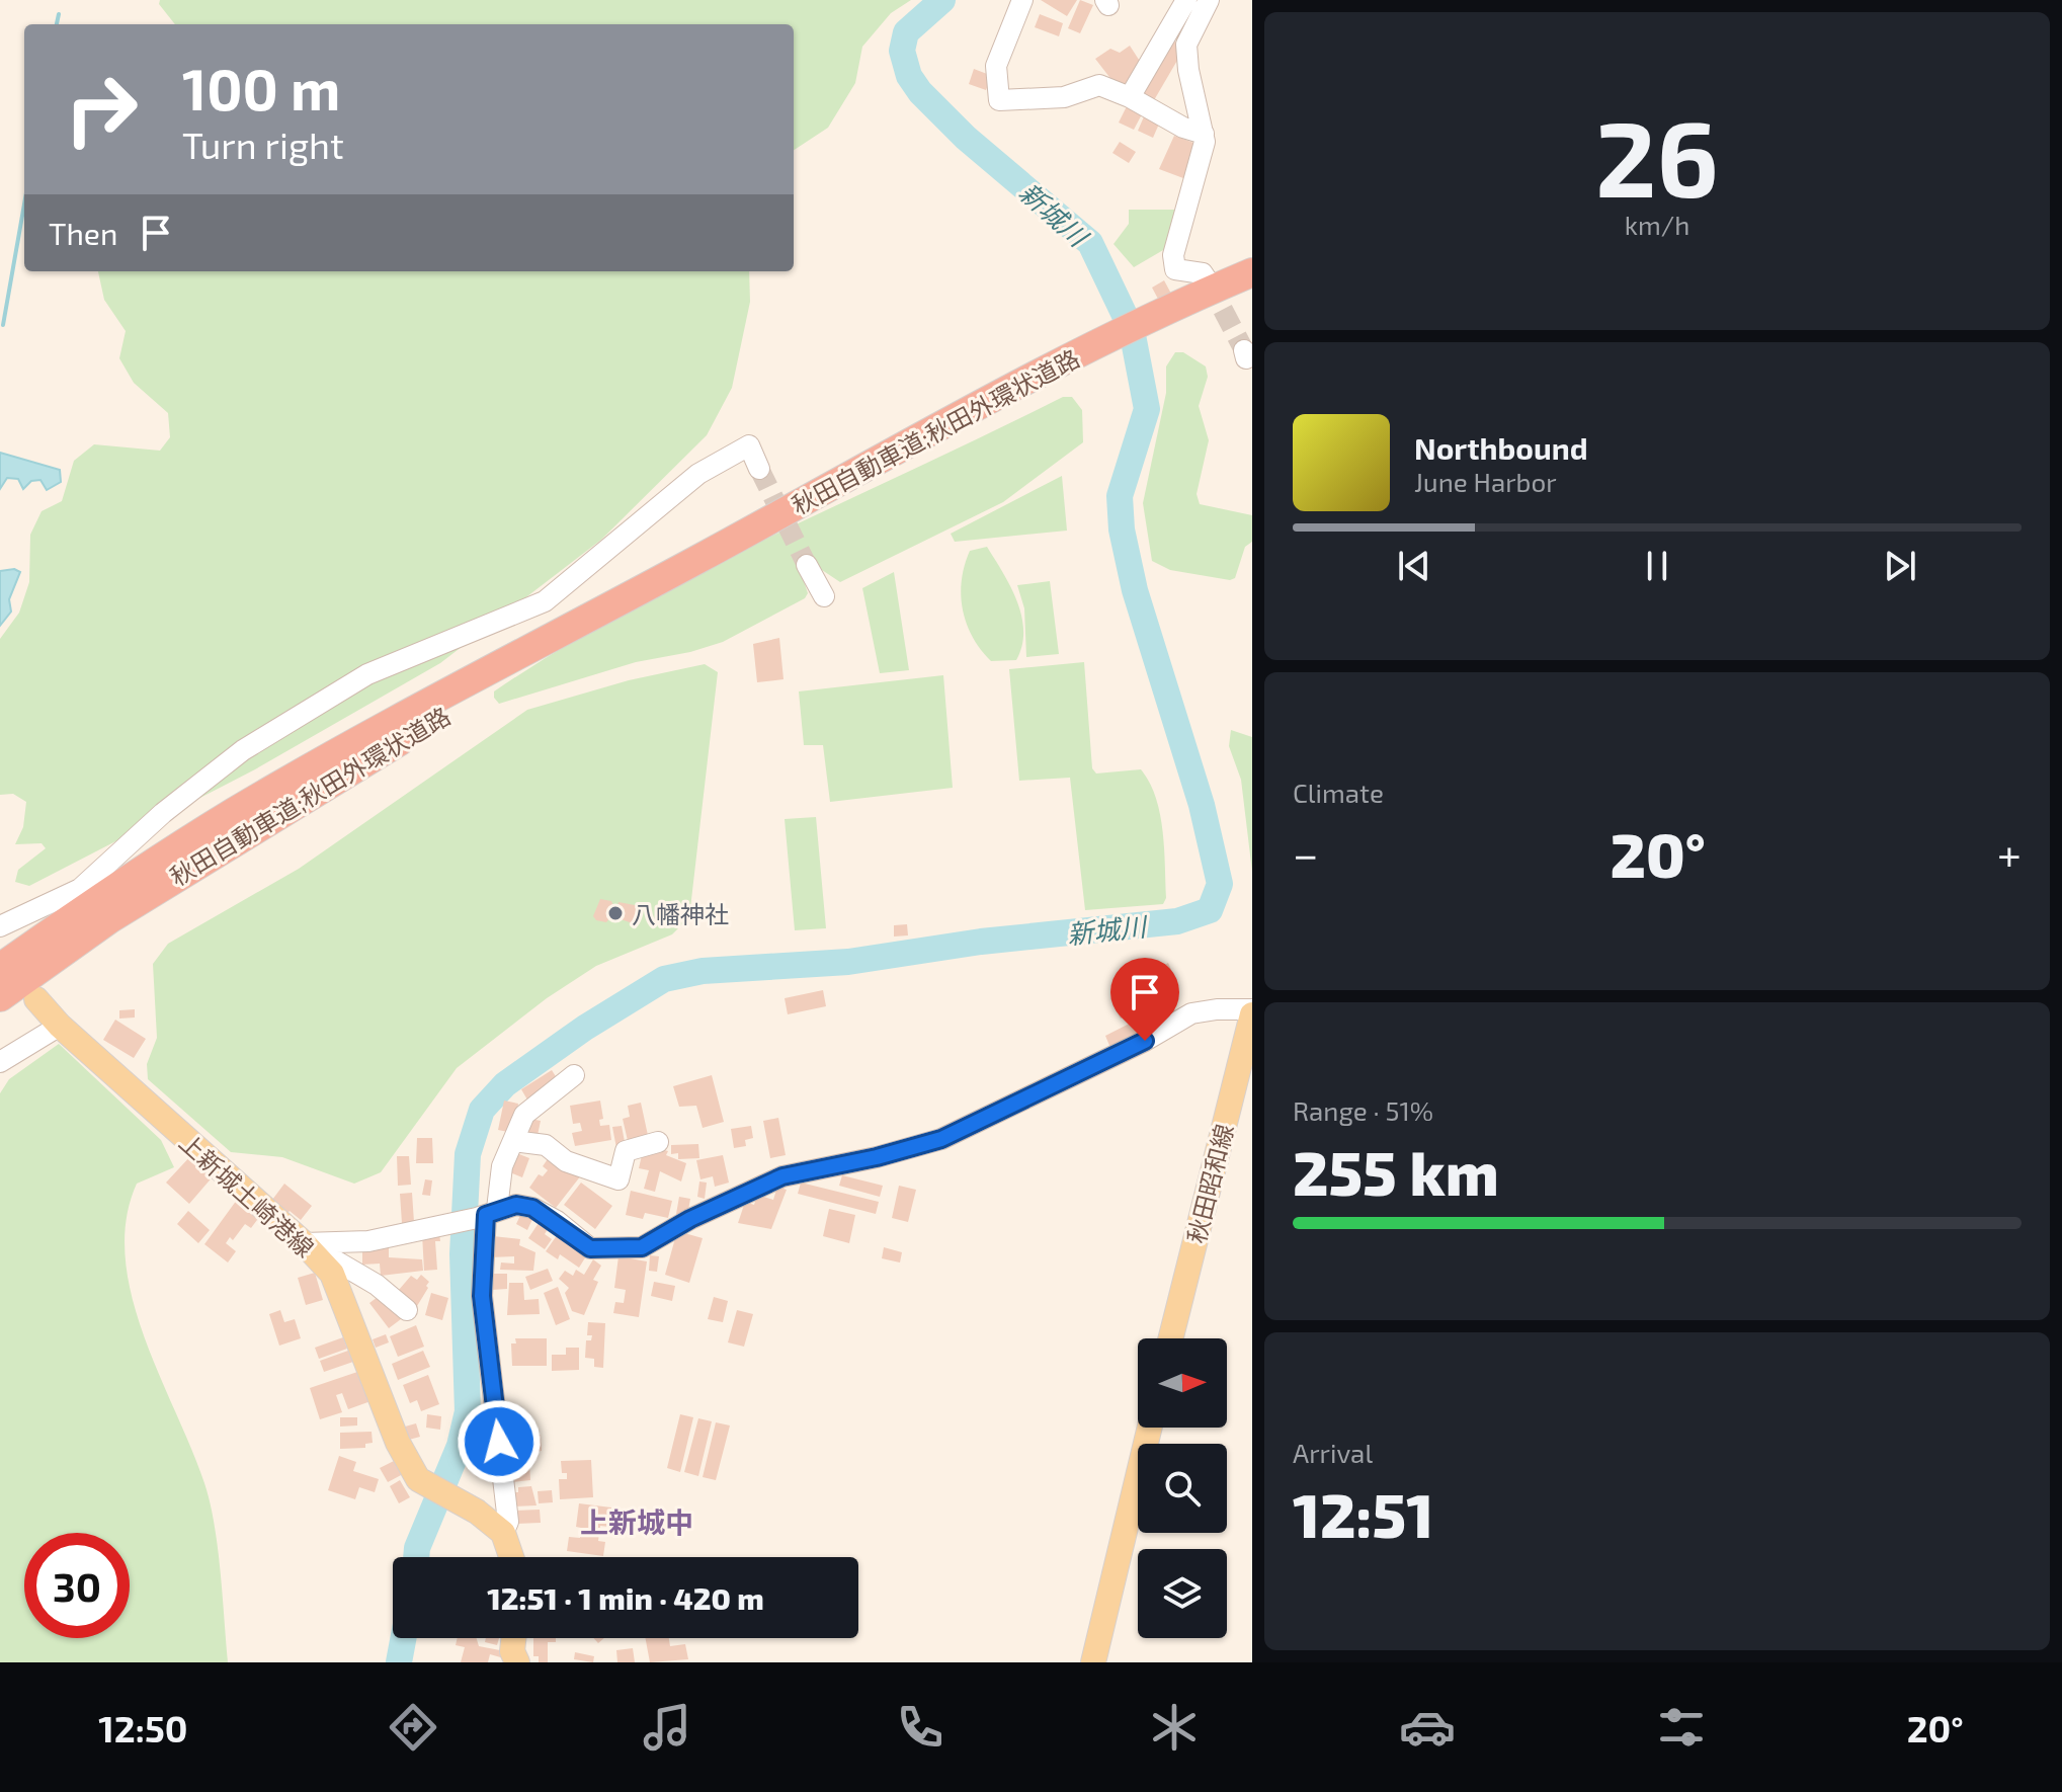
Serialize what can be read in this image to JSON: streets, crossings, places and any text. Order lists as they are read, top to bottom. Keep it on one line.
{"streets":{"highway":["秋田自動車道;秋田外環状道路"],"main road":["秋田昭和線","上新城土崎港線"]},"districts":["上新城中"],"water":["新城川"],"places":["八幡神社"],"north":"right","page":{"tile":[["26","km/h"],"Climate",["Range · 51%","255 km"],["Arrival","12:51"]],"turn":["100 m","Turn right"],"then":"Then","song":["Northbound","June Harbor"],"heat":["−","20°","+"],"limit":"30","trip":"12:51 · 1 min · 420 m","tabs":["12:50","20°"]}}
